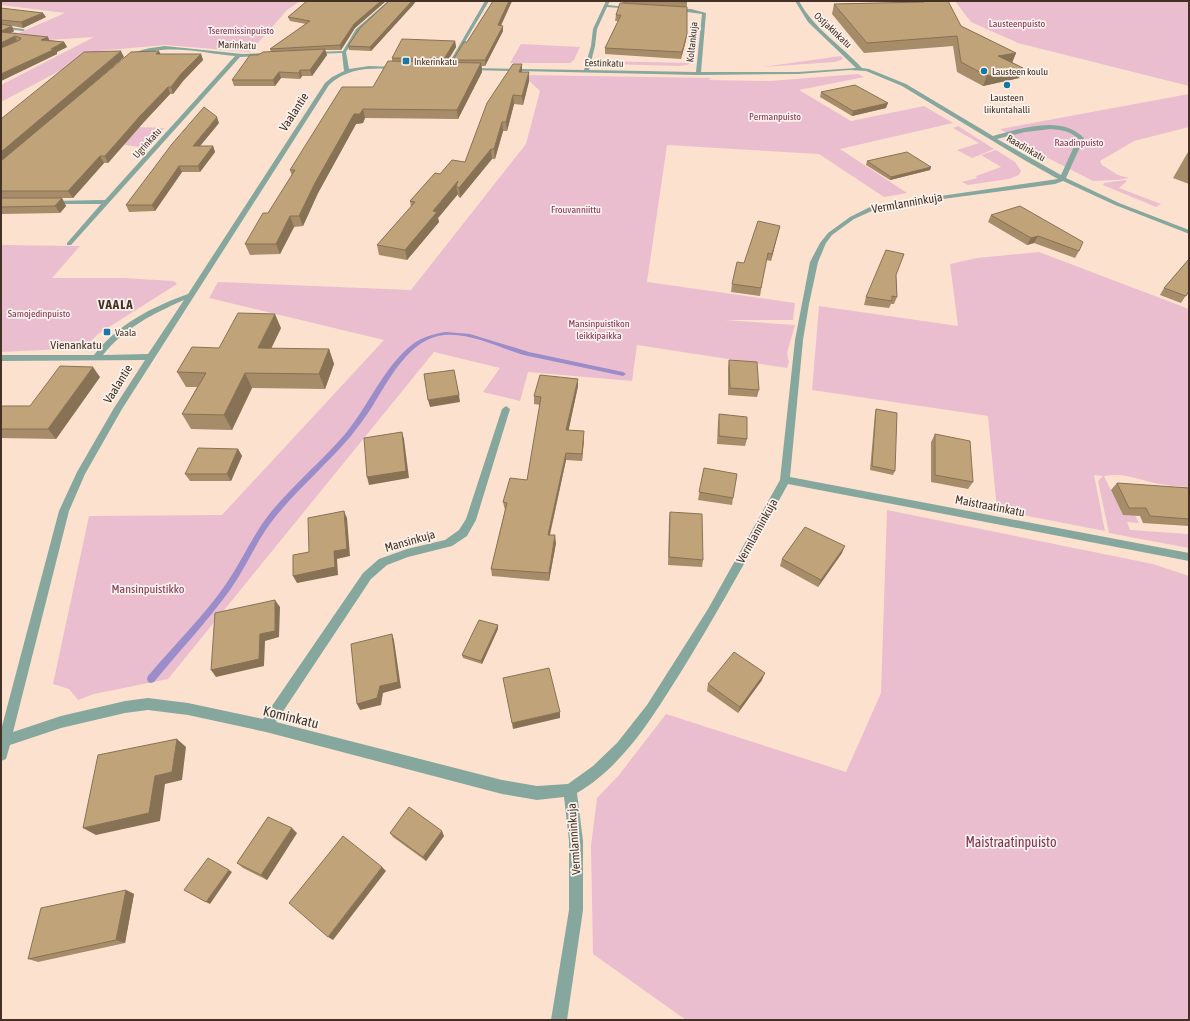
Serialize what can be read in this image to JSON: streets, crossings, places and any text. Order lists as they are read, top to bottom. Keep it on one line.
{"streets":{"street":["Ostjakinkatu","Koltankuja","Marinkatu","Eestinkatu","Vaalantie","Ugrinkatu","Raadinkatu","Vermlanninkuja","Vienankatu","Maistraatinkatu","Mansinkuja","Kominkatu"]},"crossings":[["Ostjakinkatu","Eestinkatu"],["Ostjakinkatu","Raadinkatu"],["Koltankuja","Eestinkatu"],["Marinkatu","Ugrinkatu"],["Eestinkatu","Raadinkatu"],["Vaalantie","Vienankatu"],["Vaalantie","Kominkatu"],["Raadinkatu","Vermlanninkuja"],["Vermlanninkuja","Maistraatinkatu"],["Vermlanninkuja","Kominkatu"],["Mansinkuja","Kominkatu"]],"districts":["VAALA"],"parks":["Lausteenpuisto","Tseremissinpuisto","Permanpuisto","Raadinpuisto","Frouvanniittu","Samojedinpuisto","Mansinpuistikon leikkipaikka","Mansinpuistikko","Maistraatinpuisto"],"places":{"transit":["Inkerinkatu","Vaala"],"other":["Lausteen koulu","Lausteen liikuntahalli"]}}
